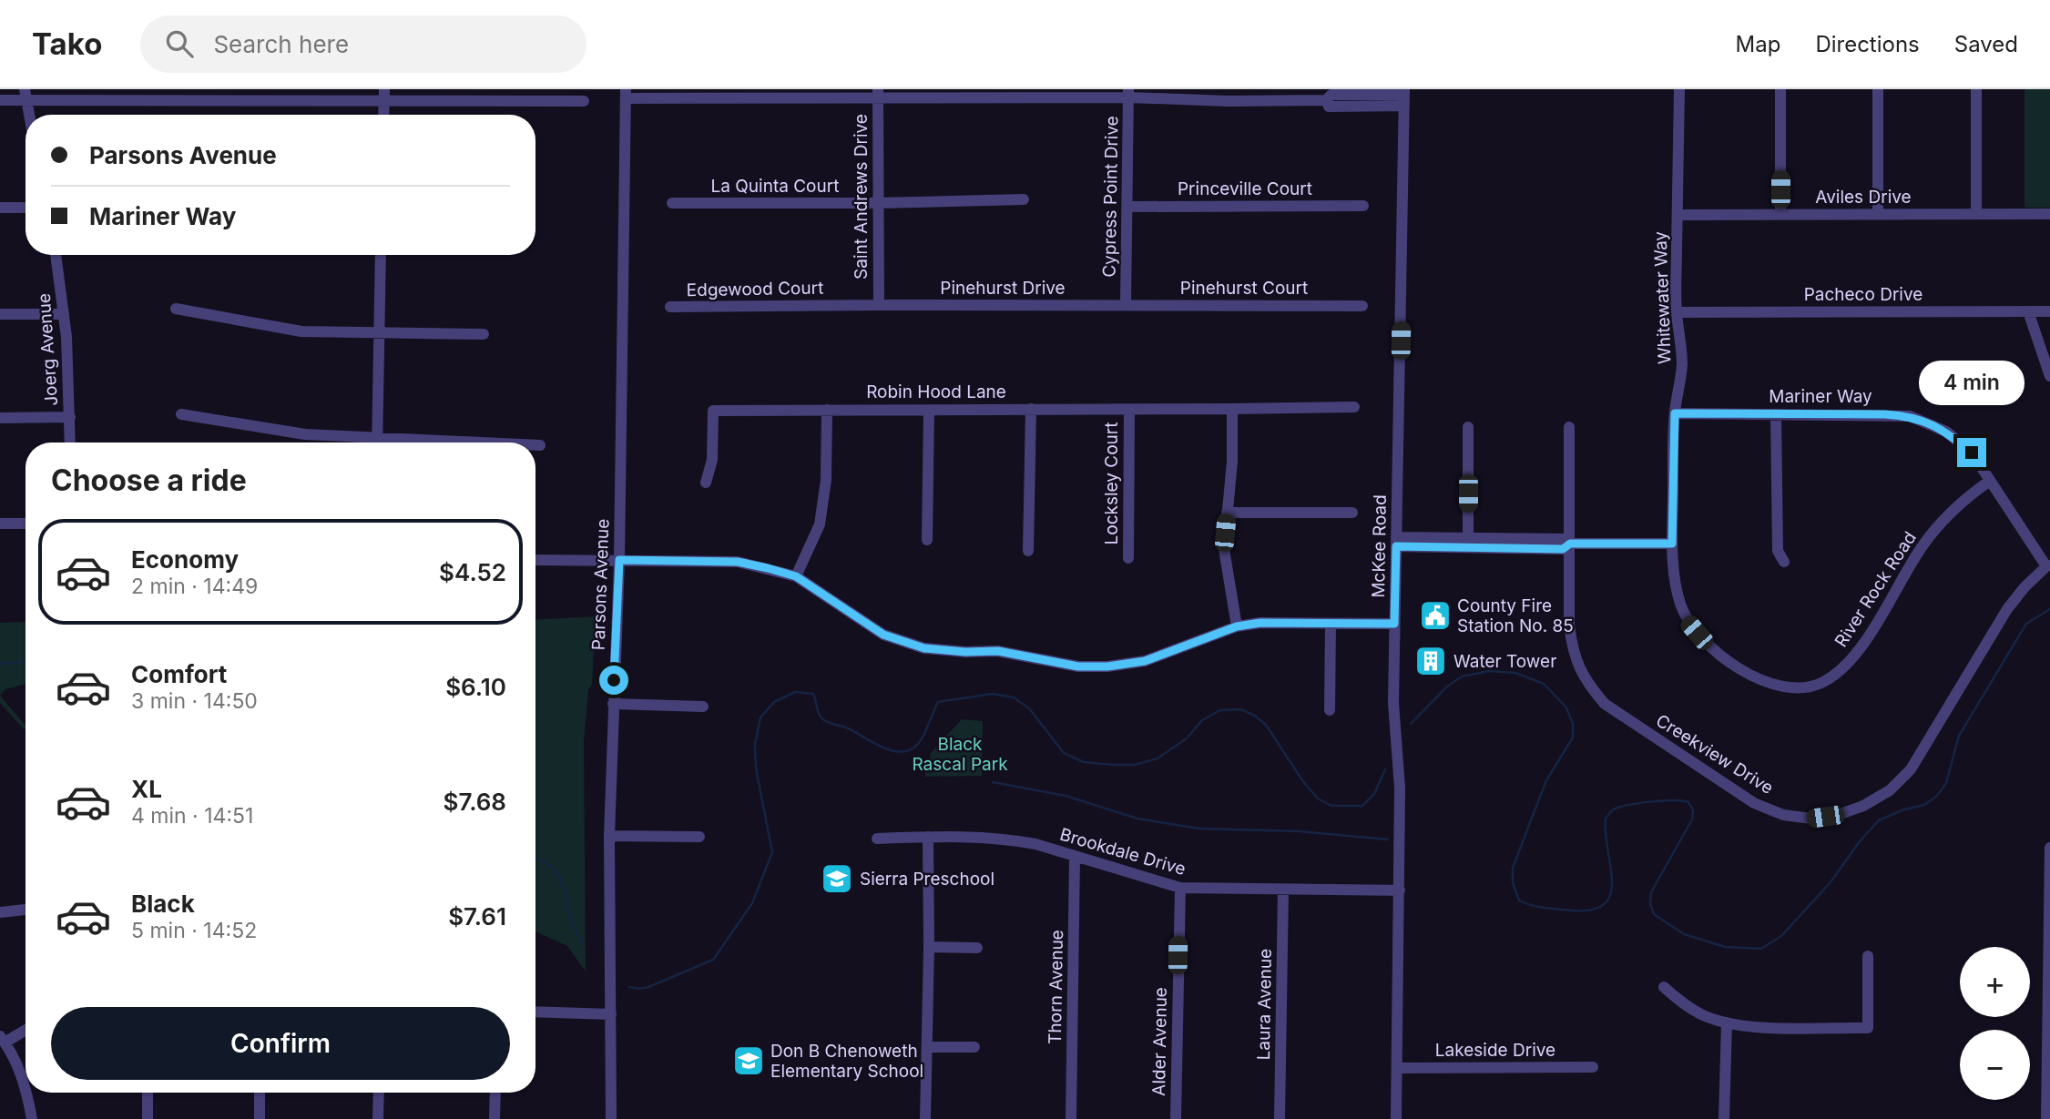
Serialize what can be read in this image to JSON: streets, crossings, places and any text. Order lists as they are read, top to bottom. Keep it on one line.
{"streets":{"street":["La Quinta Court","Princeville Court","Saint Andrews Drive","Cypress Point Drive","Aviles Drive","Pinehurst Drive","Pinehurst Court","Edgewood Court","Pacheco Drive","Whitewater Way","Joerg Avenue","Robin Hood Lane","Mariner Way","Locksley Court","McKee Road","Parsons Avenue","River Rock Road","Creekview Drive","Brookdale Drive","Thorn Avenue","Laura Avenue","Alder Avenue","Lakeside Drive"]},"crossings":[["La Quinta Court","Saint Andrews Drive"],["Princeville Court","Cypress Point Drive"],["Saint Andrews Drive","Pinehurst Drive"],["Saint Andrews Drive","Edgewood Court"],["Cypress Point Drive","Pinehurst Drive"],["Cypress Point Drive","Pinehurst Court"],["Aviles Drive","Whitewater Way"],["Pinehurst Drive","Pinehurst Court"],["Pinehurst Drive","Edgewood Court"],["Pacheco Drive","Whitewater Way"],["Whitewater Way","Mariner Way"],["Whitewater Way","River Rock Road"],["Robin Hood Lane","Locksley Court"],["Mariner Way","River Rock Road"],["Mariner Way","Creekview Drive"],["McKee Road","Brookdale Drive"],["McKee Road","Lakeside Drive"],["Brookdale Drive","Thorn Avenue"],["Brookdale Drive","Laura Avenue"],["Brookdale Drive","Alder Avenue"]],"parks":["Black Rascal Park"],"places":{"public building":["County Fire Station No. 85"],"building":["Water Tower"],"school or university":["Sierra Preschool","Don B Chenoweth Elementary School"]},"page":{"header":"Tako","search":"Search here","nav":["Map","Directions","Saved"],"banner":["Parsons Avenue","Mariner Way"],"bubble":"4 min","heading":"Choose a ride","list":[{"name":"Economy","note":"2 min · 14:49","value":"$4.52"},{"name":"Comfort","note":"3 min · 14:50","value":"$6.10"},{"name":"XL","note":"4 min · 14:51","value":"$7.68"},{"name":"Black","note":"5 min · 14:52","value":"$7.61"}],"map_buttons":["+","−"],"buttons":"Confirm"}}
